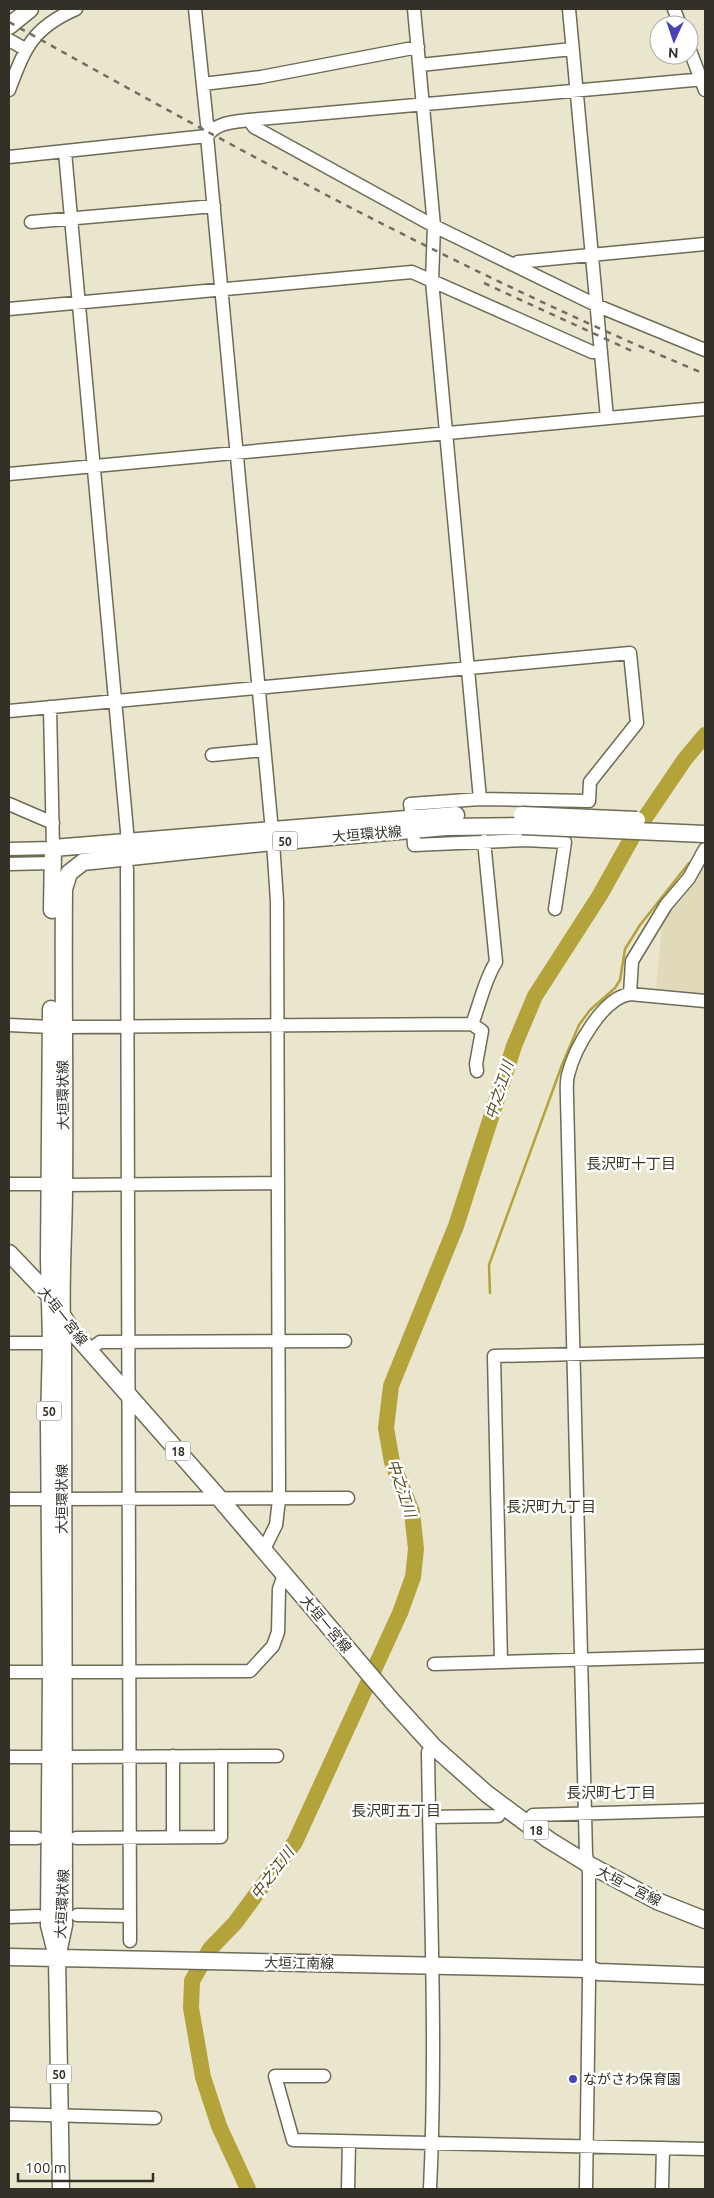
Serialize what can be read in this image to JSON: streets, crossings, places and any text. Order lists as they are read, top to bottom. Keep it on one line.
{"streets":{"main road":["大垣環状線","50","大垣一宮線","18","大垣江南線"]},"crossings":[["大垣環状線","50"],["大垣環状線","大垣一宮線"],["大垣環状線","大垣江南線"]],"districts":["長沢町十丁目","長沢町九丁目","長沢町七丁目","長沢町五丁目"],"water":["中之江川"],"places":["ながさわ保育園"],"scale_bar":"100 m","north":"bottom"}
